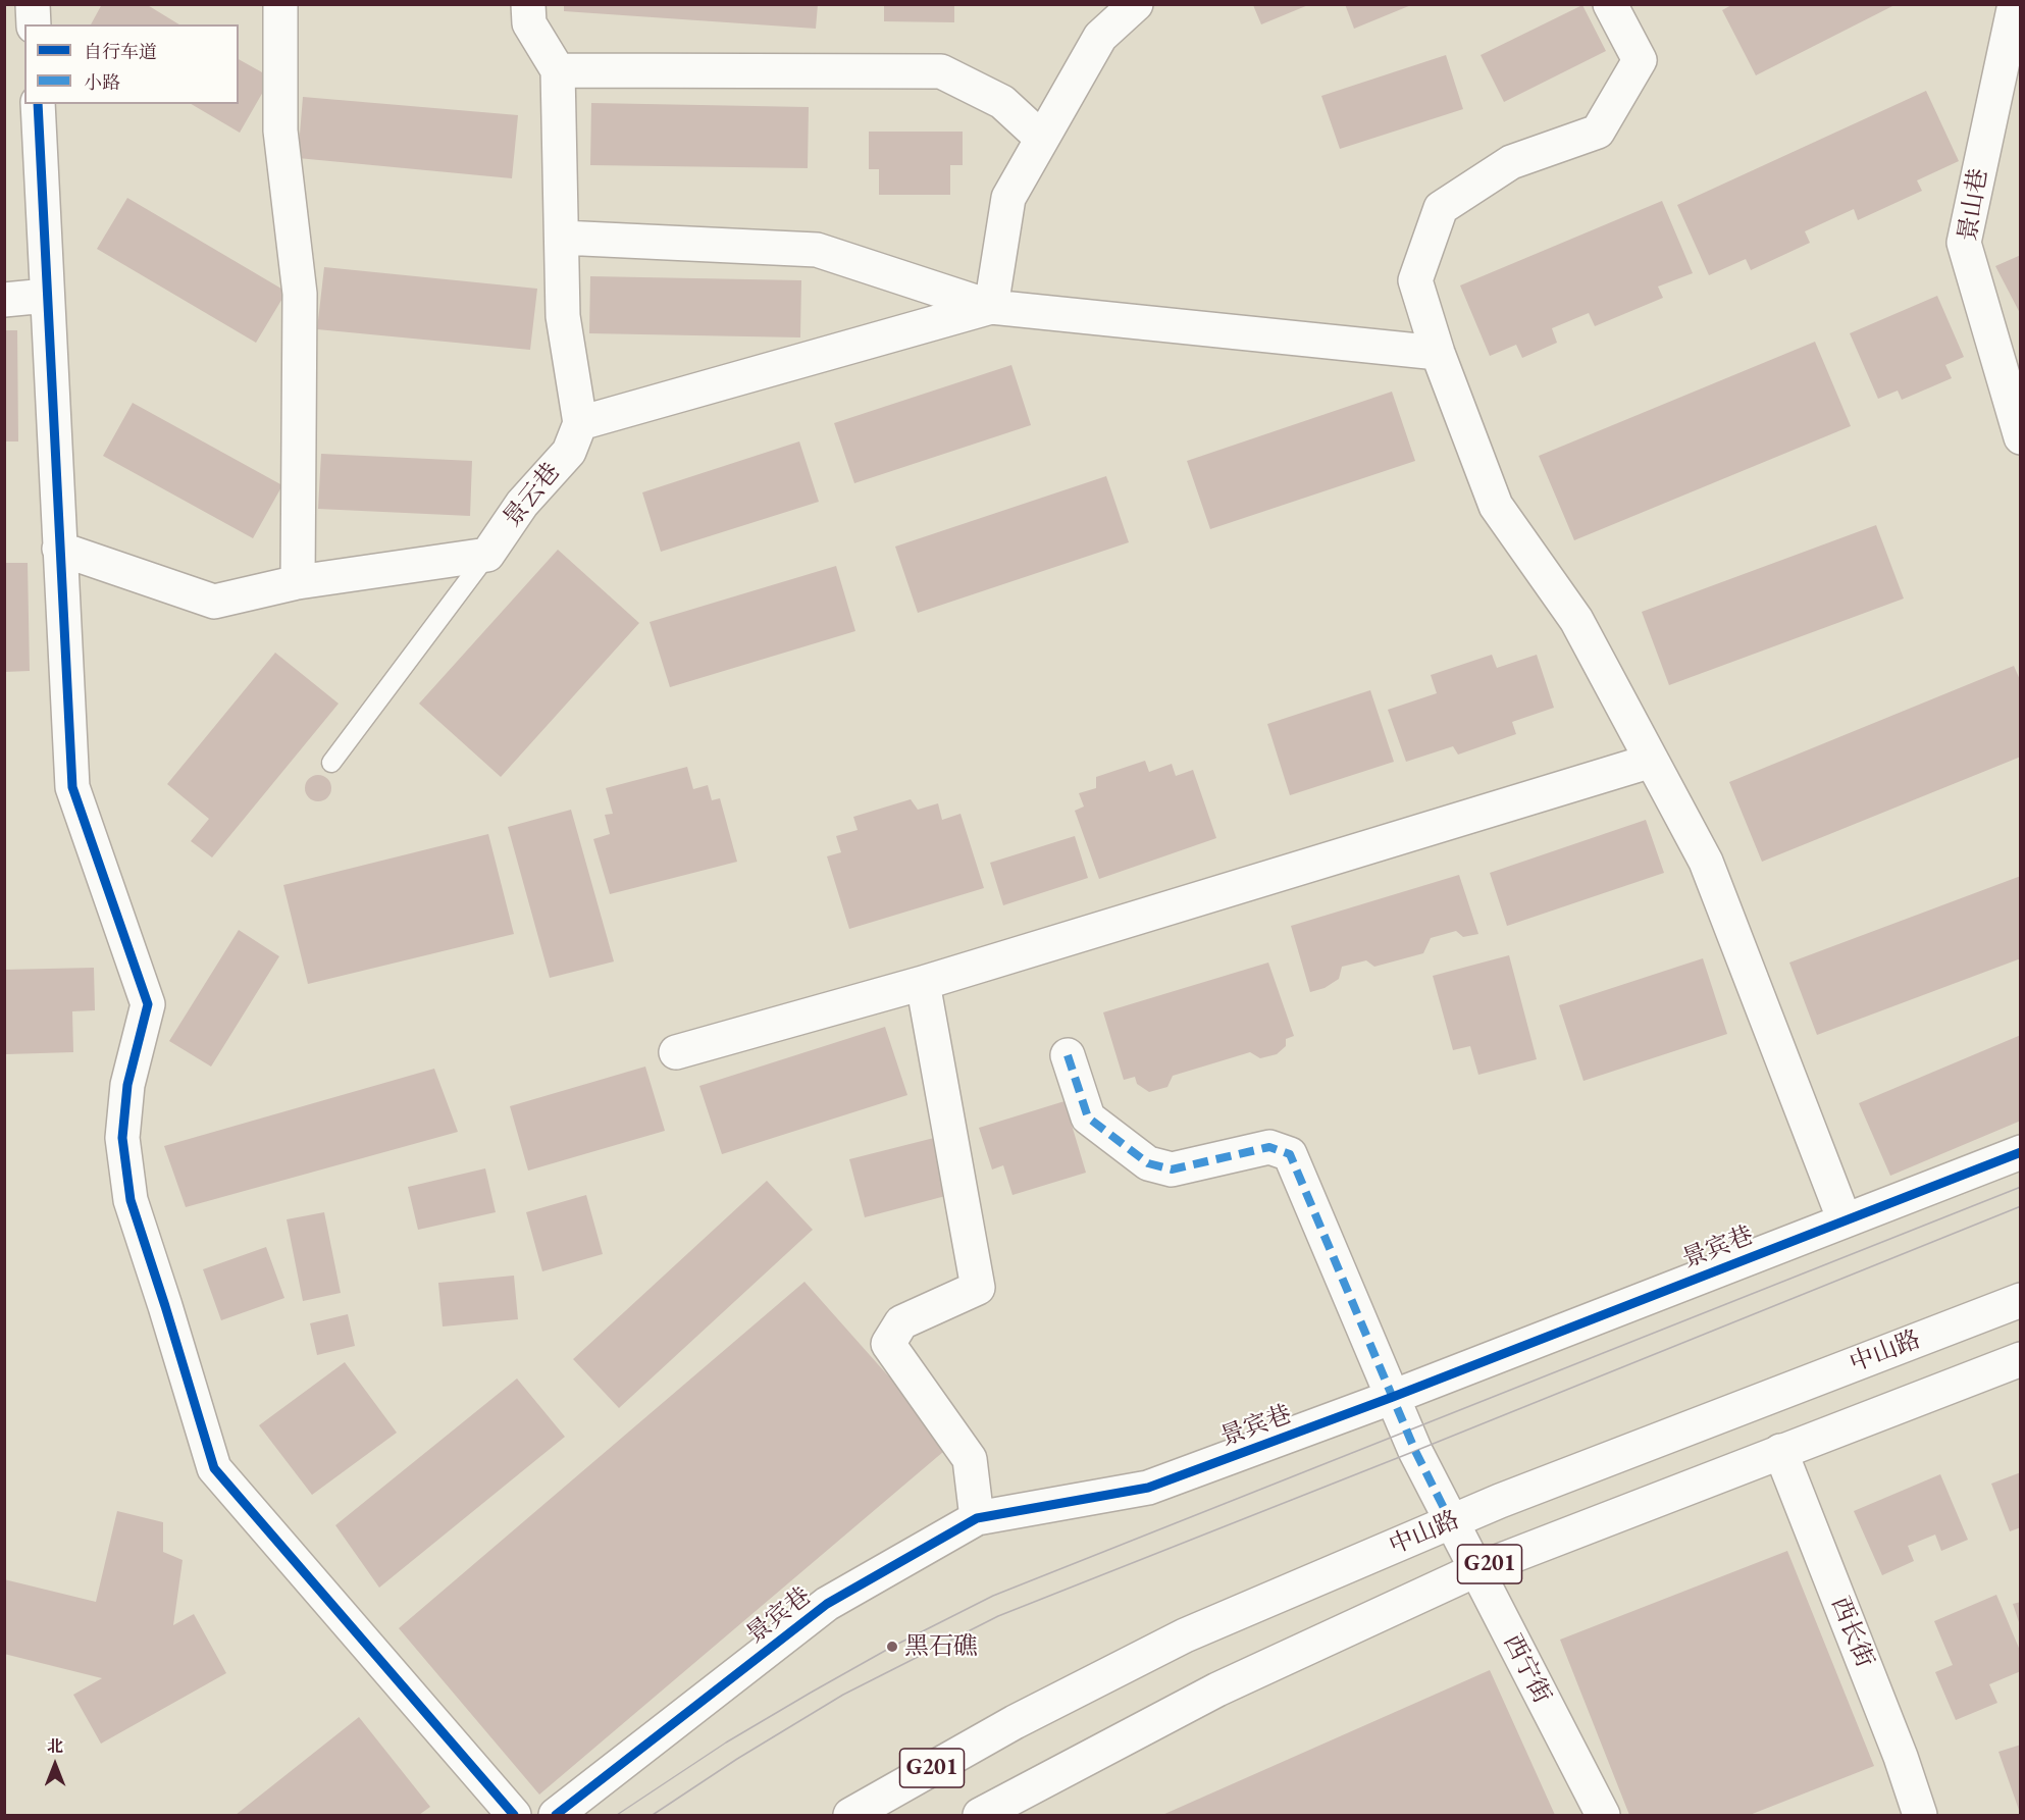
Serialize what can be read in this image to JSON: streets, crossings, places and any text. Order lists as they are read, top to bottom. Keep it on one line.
{"streets":{"main road":["景山巷","景云巷","景宾巷","中山路","G201","西长街","西宁街"]},"crossings":[["景宾巷","西宁街"],["中山路","西宁街"],["G201","西长街"],["G201","西宁街"]],"places":["黑石礁"],"legend":["自行车道","小路"],"north":"top"}
